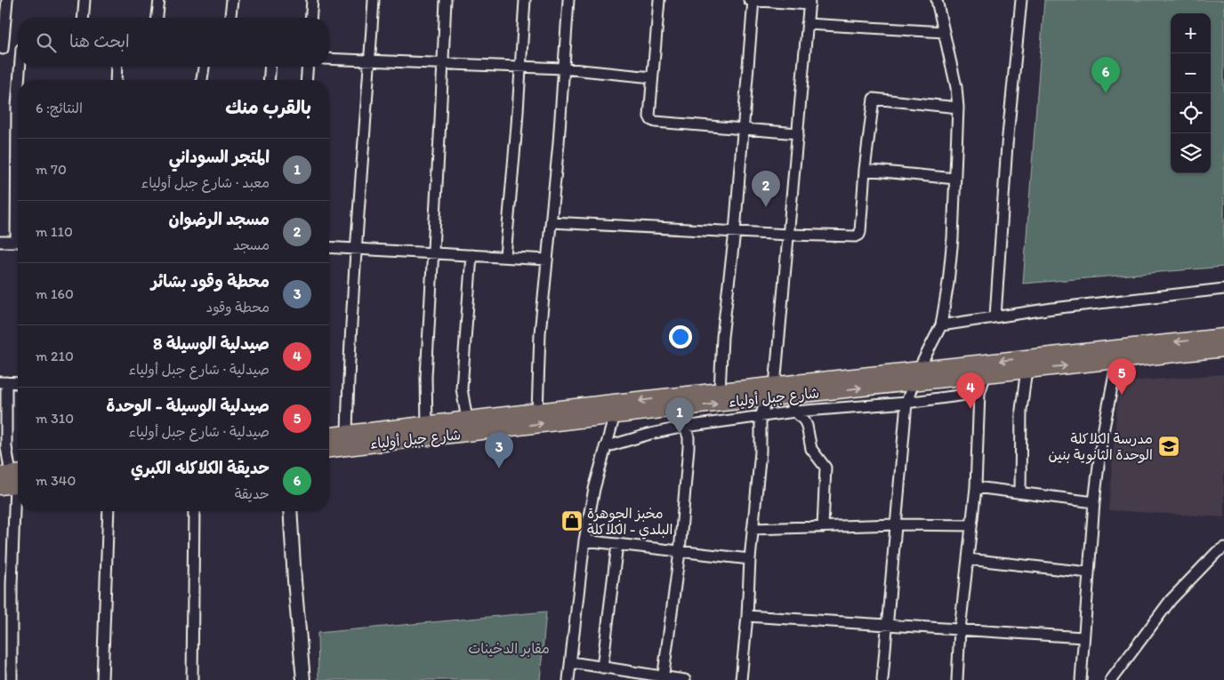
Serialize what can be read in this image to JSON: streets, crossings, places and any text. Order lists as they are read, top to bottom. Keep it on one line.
{"streets":{"main road":["شارع جبل أولياء"]},"parks":["مقابر الدخينات"],"places":{"school or university":["مدرسة الكلاكلة الوحدة الثانوية بنين"],"shop":["مخبز الجوهرة البلدي - الكلاكلة"]},"page":{"map_buttons":["+","−"],"search":"ابحث هنا","pins":["6","2","5","4","1","3"],"heading":["بالقرب منك","النتائج: 6"],"list":[{"mark":"1","name":"المتجر السوداني","note":"معبد · شارع جبل أولياء","value":"70 m"},{"mark":"2","name":"مسجد الرضوان","note":"مسجد","value":"110 m"},{"mark":"3","name":"محطة وقود بشائر","note":"محطة وقود","value":"160 m"},{"mark":"4","name":"صيدلية الوسيلة 8","note":"صيدلية · شارع جبل أولياء","value":"210 m"},{"mark":"5","name":"صيدلية الوسيلة - الوحدة","note":"صيدلية · شارع جبل أولياء","value":"310 m"},{"mark":"6","name":"حديقة الكلاكله الكبري","note":"حديقة","value":"340 m"}]}}
